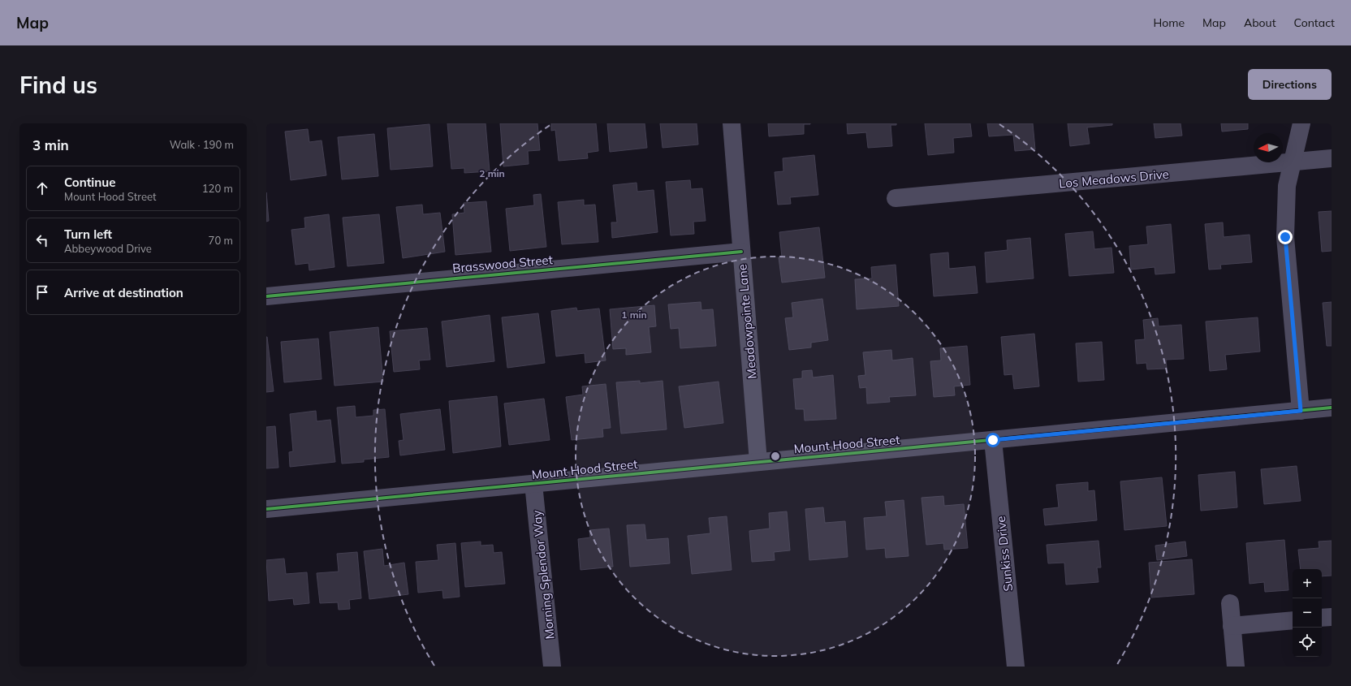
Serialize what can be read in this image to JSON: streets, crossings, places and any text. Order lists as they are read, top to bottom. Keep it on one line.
{"streets":{"street":["Los Meadows Drive","Brasswood Street","Meadowpointe Lane","Mount Hood Street","Sunkiss Drive","Morning Splendor Way"]},"crossings":[["Brasswood Street","Meadowpointe Lane"],["Meadowpointe Lane","Mount Hood Street"],["Mount Hood Street","Sunkiss Drive"],["Mount Hood Street","Morning Splendor Way"]],"north":"left","page":{"header":"Map","nav":["Home","Map","About","Contact"],"buttons":"Directions","title":"Find us","heading":["3 min","Walk · 190 m"],"list":[["Continue","Mount Hood Street","120 m"],["Turn left","Abbeywood Drive","70 m"],"Arrive at destination"],"map_buttons":["+","−"]},"rings":["2 min","1 min"]}
